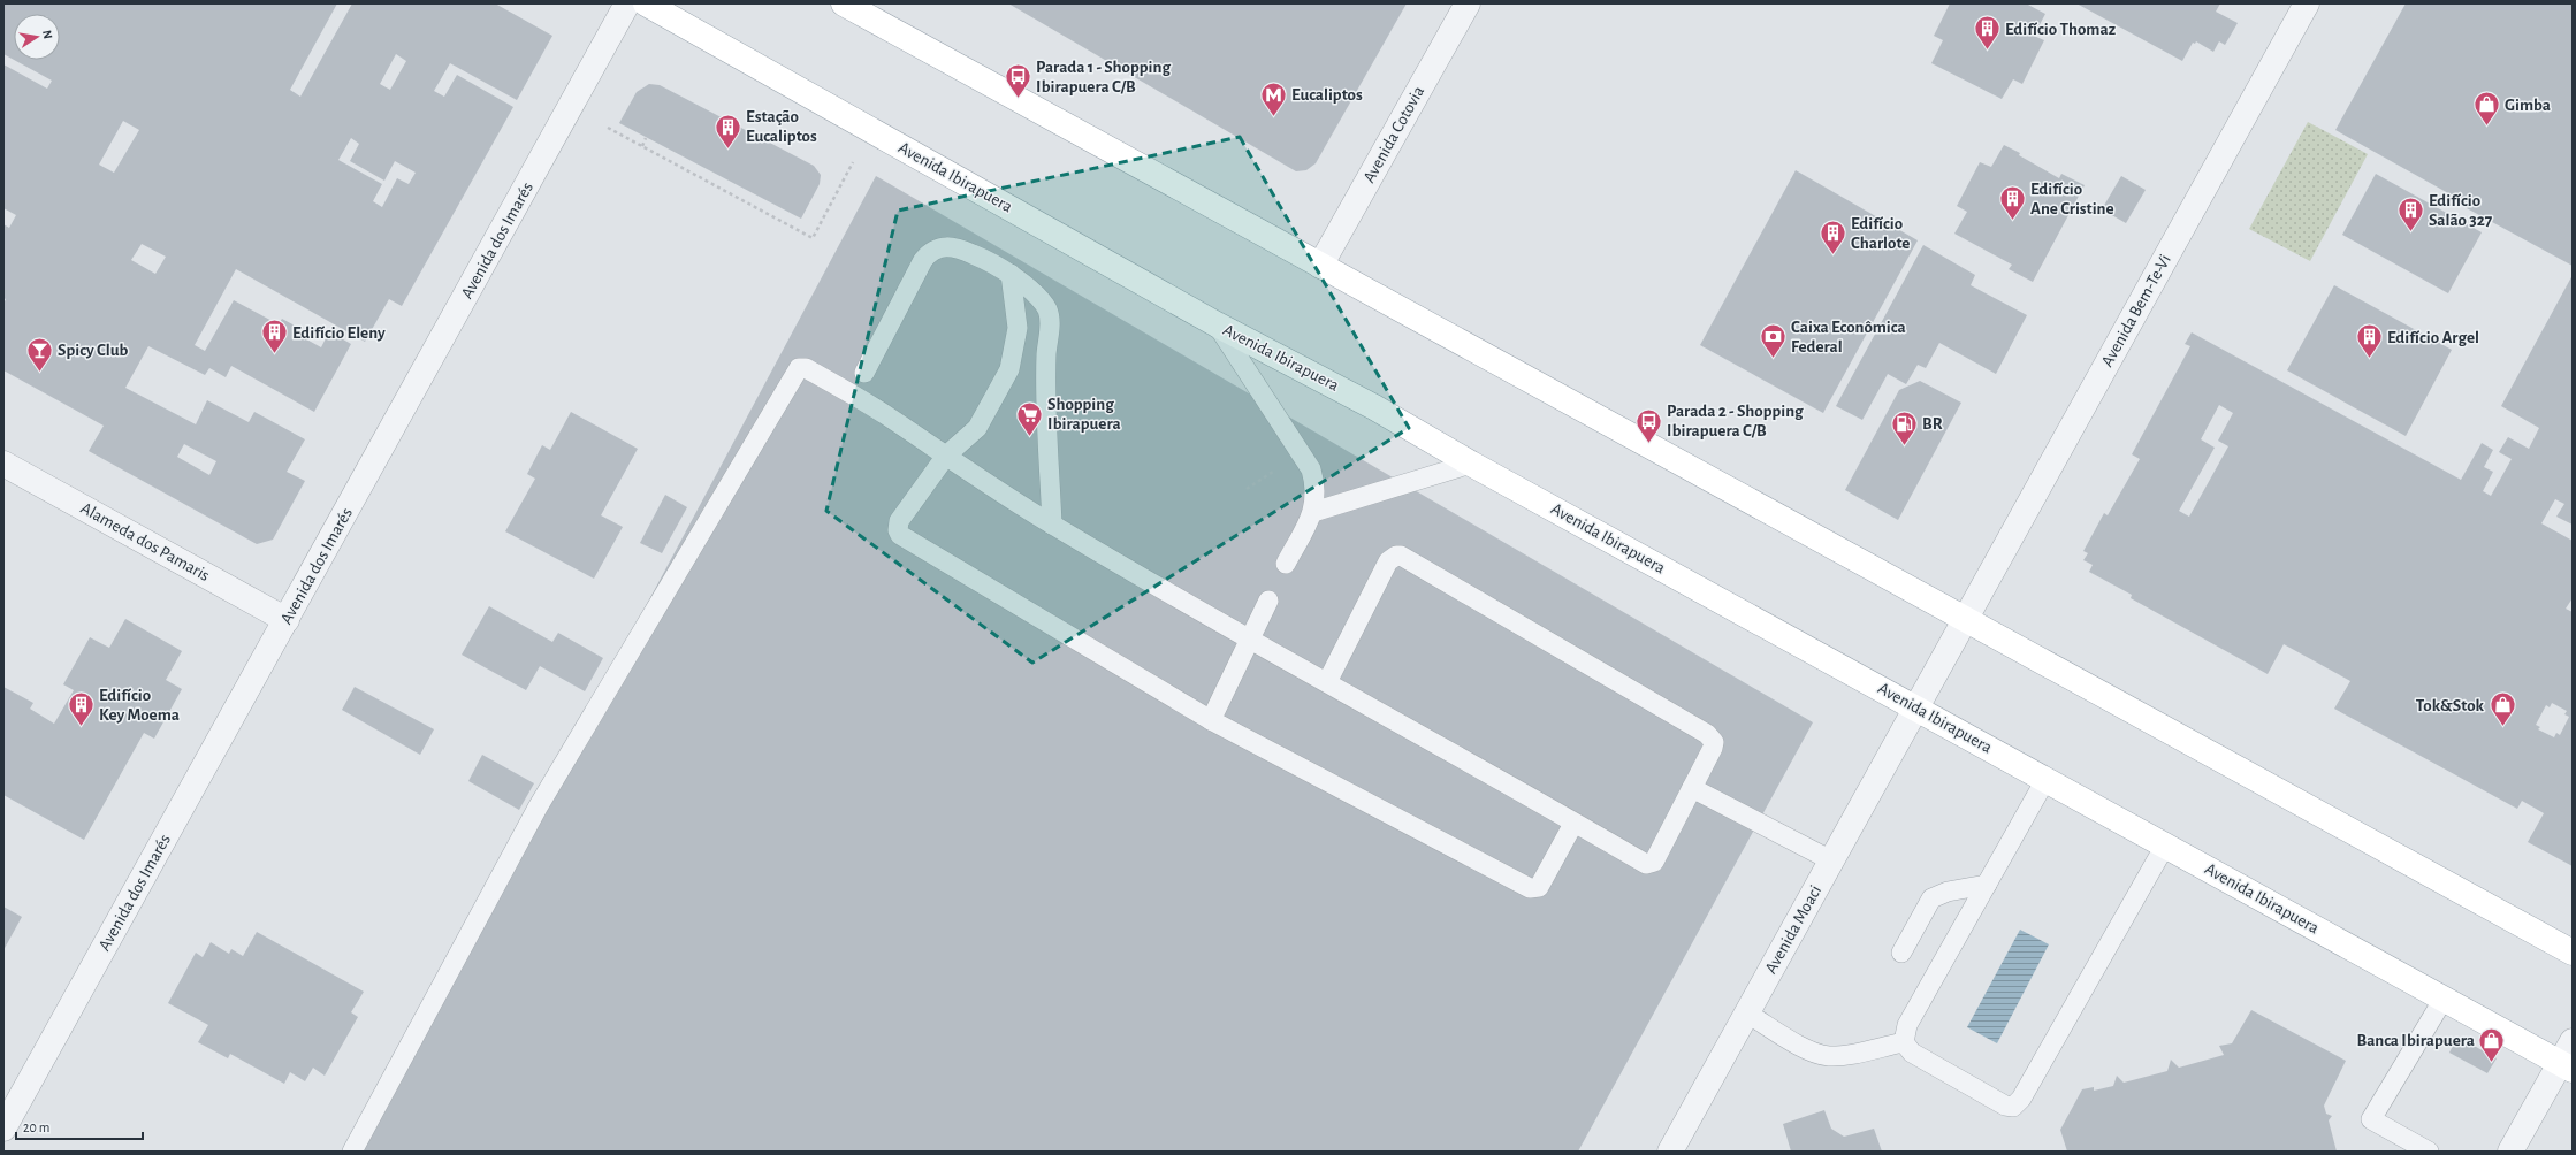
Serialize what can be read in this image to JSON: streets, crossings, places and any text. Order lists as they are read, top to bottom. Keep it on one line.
{"streets":{"main road":["Avenida Ibirapuera"],"street":["Avenida Cotovia","Avenida dos Imarés","Avenida Bem-Te-Vi","Alameda dos Pamaris","Avenida Moaci"]},"crossings":[["Avenida Ibirapuera","Avenida Moaci"],["Avenida dos Imarés","Alameda dos Pamaris"]],"places":{"building":["Edifício Thomaz","Estação Eucaliptos","Edifício Ane Cristine","Edifício Salão 327","Edifício Charlote","Edifício Eleny","Edifício Argel","Edifício Key Moema"],"bus stop":["Parada 1 - Shopping Ibirapuera C/B","Parada 2 - Shopping Ibirapuera C/B"],"metro station":["Eucaliptos"],"shop":["Gimba","Tok&Stok","Banca Ibirapuera"],"bank":["Caixa Econômica Federal"],"bar":["Spicy Club"],"supermarket":["Shopping Ibirapuera"],"fuel station":["BR"]},"scale_bar":"20 m","north":"right"}
